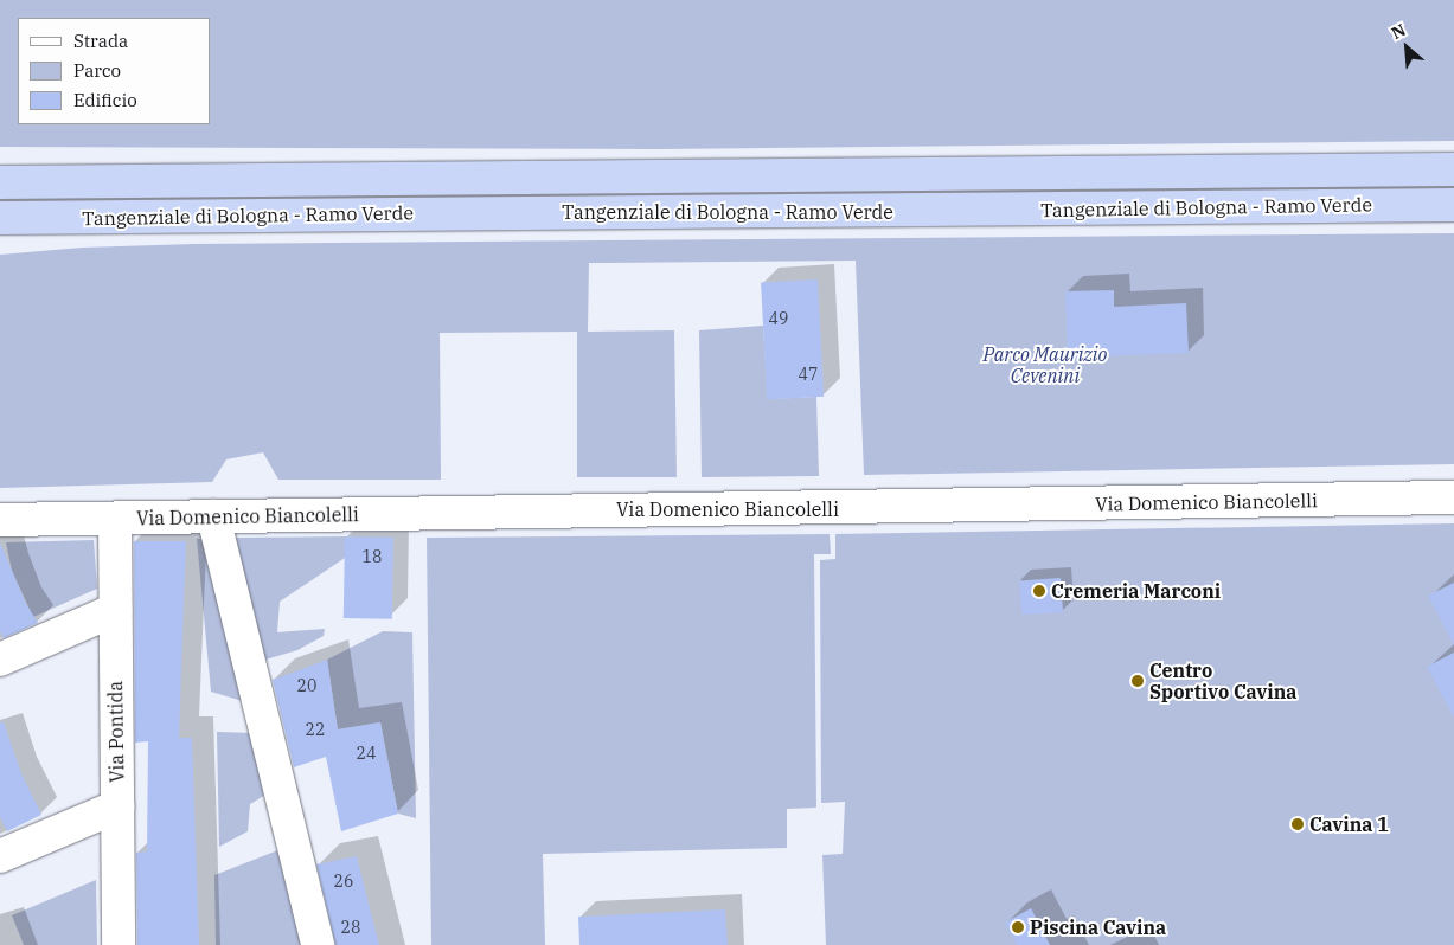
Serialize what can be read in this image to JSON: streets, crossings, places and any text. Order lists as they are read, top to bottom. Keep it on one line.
{"streets":{"highway":["Tangenziale di Bologna - Ramo Verde"],"street":["Via Domenico Biancolelli","Via Pontida"]},"crossings":[["Via Domenico Biancolelli","Via Pontida"]],"parks":["Parco Maurizio Cevenini"],"places":["Cremeria Marconi","Centro Sportivo Cavina","Cavina 1","Piscina Cavina"],"house_numbers":["49","47","18","20","22","24","26","28"],"legend":["Strada","Parco","Edificio"],"north":"top left"}
